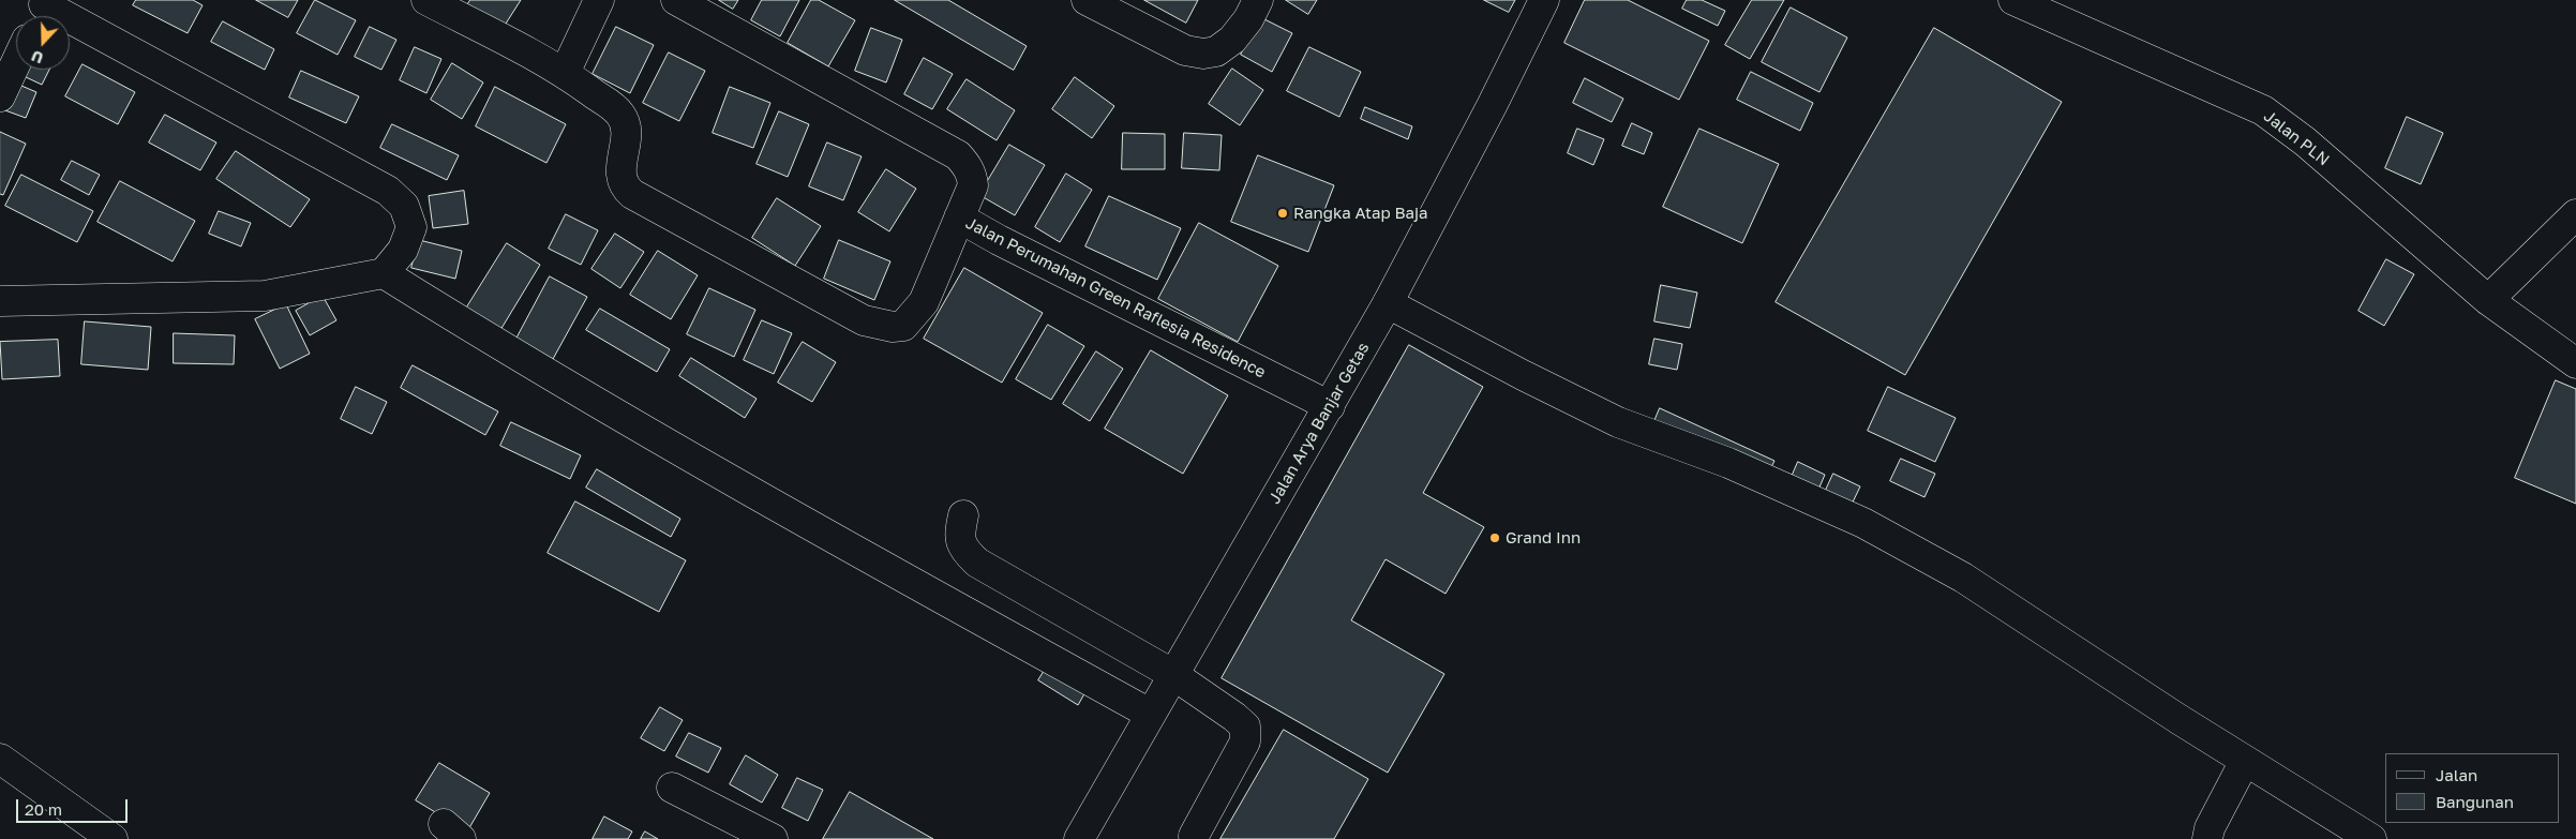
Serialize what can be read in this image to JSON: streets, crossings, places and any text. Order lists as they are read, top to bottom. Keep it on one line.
{"streets":{"main road":["Jalan PLN","Jalan Perumahan Green Raflesia Residence","Jalan Arya Banjar Getas"]},"crossings":[["Jalan Perumahan Green Raflesia Residence","Jalan Arya Banjar Getas"]],"places":["Rangka Atap Baja","Grand Inn"],"legend":["Jalan","Bangunan"],"scale_bar":"20 m","north":"bottom"}
